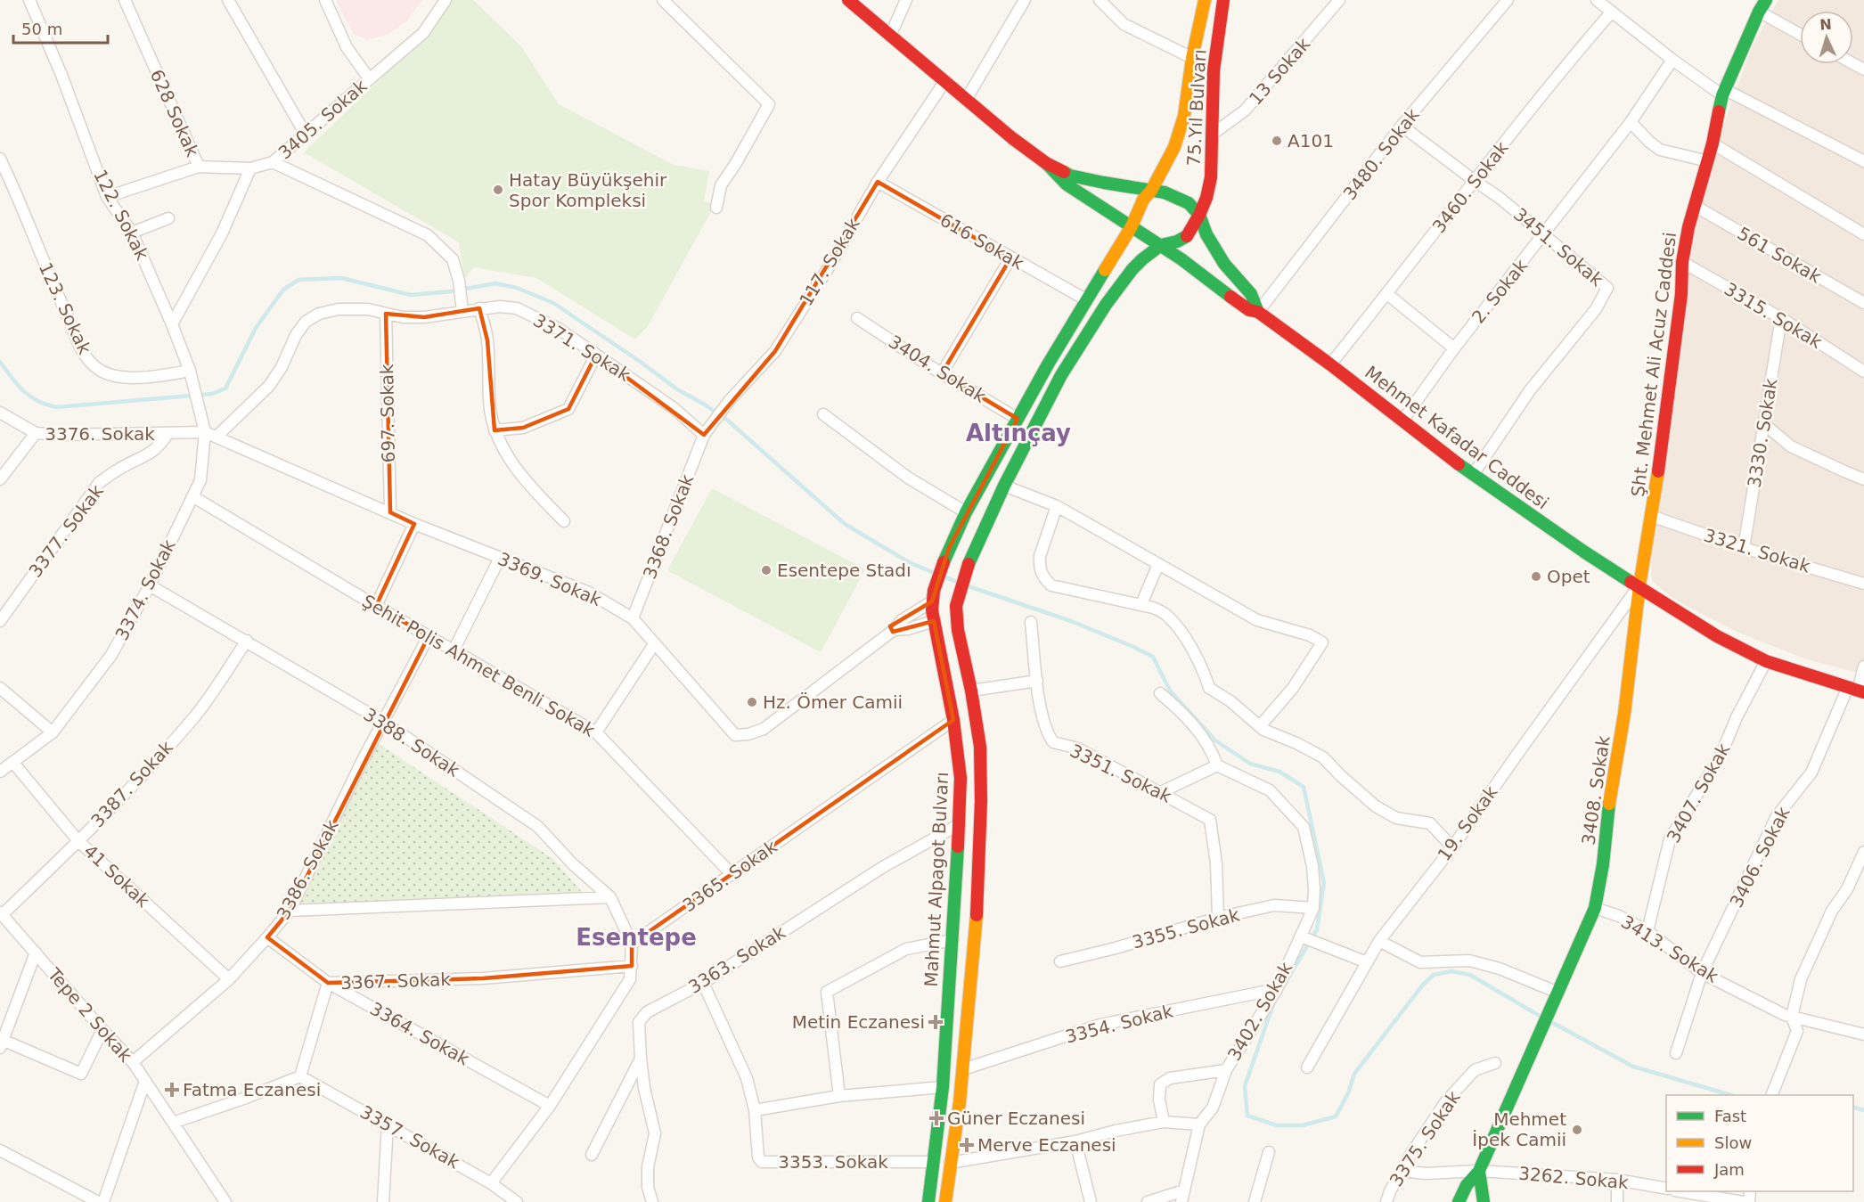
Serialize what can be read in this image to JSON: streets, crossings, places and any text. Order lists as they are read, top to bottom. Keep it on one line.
{"streets":{"main road":["75.Yıl Bulvarı","Şht. Mehmet Ali Acuz Caddesi","Mehmet Kafadar Caddesi","3408. Sokak","Mahmut Alpagot Bulvarı"],"street":["13 Sokak","628 Sokak","3405. Sokak","3480. Sokak","3460. Sokak","122. Sokak","616 Sokak","3451. Sokak","561 Sokak","117. Sokak","2. Sokak","123. Sokak","3315. Sokak","3371. Sokak","3404. Sokak","697. Sokak","3330. Sokak","3376. Sokak","3368. Sokak","3377. Sokak","3321. Sokak","3369. Sokak","3374. Sokak","Şehit Polis Ahmet Benli Sokak","3388. Sokak","3351. Sokak","3387. Sokak","3407. Sokak","19. Sokak","3406. Sokak","3386. Sokak","41 Sokak","3365. Sokak","3355. Sokak","3413. Sokak","3363. Sokak","3367. Sokak","3402. Sokak","Tepe 2 Sokak","3354. Sokak","3364. Sokak","3357. Sokak","3375. Sokak","3353. Sokak","3262. Sokak"]},"crossings":[["13 Sokak","75.Yıl Bulvarı"],["75.Yıl Bulvarı","Mehmet Kafadar Caddesi"],["75.Yıl Bulvarı","Mahmut Alpagot Bulvarı"],["628 Sokak","3405. Sokak"],["3405. Sokak","122. Sokak"],["3480. Sokak","3451. Sokak"],["3480. Sokak","Mehmet Kafadar Caddesi"],["3460. Sokak","3451. Sokak"],["3460. Sokak","Mehmet Kafadar Caddesi"],["122. Sokak","123. Sokak"],["122. Sokak","3376. Sokak"],["122. Sokak","3369. Sokak"],["122. Sokak","3374. Sokak"],["616 Sokak","117. Sokak"],["616 Sokak","Mahmut Alpagot Bulvarı"],["3451. Sokak","2. Sokak"],["3451. Sokak","Mehmet Kafadar Caddesi"],["561 Sokak","Şht. Mehmet Ali Acuz Caddesi"],["117. Sokak","3371. Sokak"],["117. Sokak","Mehmet Kafadar Caddesi"],["117. Sokak","3368. Sokak"],["2. Sokak","Mehmet Kafadar Caddesi"],["3315. Sokak","Şht. Mehmet Ali Acuz Caddesi"],["3315. Sokak","3330. Sokak"],["3371. Sokak","697. Sokak"],["3371. Sokak","3368. Sokak"],["3371. Sokak","3369. Sokak"],["Şht. Mehmet Ali Acuz Caddesi","Mehmet Kafadar Caddesi"],["Şht. Mehmet Ali Acuz Caddesi","3321. Sokak"],["Şht. Mehmet Ali Acuz Caddesi","3408. Sokak"],["Şht. Mehmet Ali Acuz Caddesi","19. Sokak"],["3404. Sokak","Mahmut Alpagot Bulvarı"],["697. Sokak","3369. Sokak"],["3330. Sokak","3321. Sokak"],["3376. Sokak","3377. Sokak"],["3376. Sokak","3369. Sokak"],["3376. Sokak","3374. Sokak"],["Mehmet Kafadar Caddesi","3408. Sokak"],["Mehmet Kafadar Caddesi","3407. Sokak"],["Mehmet Kafadar Caddesi","19. Sokak"],["Mehmet Kafadar Caddesi","3406. Sokak"],["Mehmet Kafadar Caddesi","Mahmut Alpagot Bulvarı"],["3368. Sokak","3369. Sokak"],["3369. Sokak","3374. Sokak"],["3369. Sokak","Mahmut Alpagot Bulvarı"],["3374. Sokak","Şehit Polis Ahmet Benli Sokak"],["3374. Sokak","3388. Sokak"],["3374. Sokak","41 Sokak"],["Şehit Polis Ahmet Benli Sokak","3386. Sokak"],["Şehit Polis Ahmet Benli Sokak","3365. Sokak"],["3388. Sokak","3387. Sokak"],["3388. Sokak","3386. Sokak"],["3388. Sokak","3365. Sokak"],["3351. Sokak","3355. Sokak"],["3387. Sokak","41 Sokak"],["3387. Sokak","Tepe 2 Sokak"],["3408. Sokak","19. Sokak"],["3408. Sokak","3413. Sokak"],["3408. Sokak","3262. Sokak"],["3407. Sokak","3413. Sokak"],["3406. Sokak","3413. Sokak"],["3386. Sokak","41 Sokak"],["3386. Sokak","Tepe 2 Sokak"],["3386. Sokak","3364. Sokak"],["3365. Sokak","Mahmut Alpagot Bulvarı"],["Mahmut Alpagot Bulvarı","3363. Sokak"],["Mahmut Alpagot Bulvarı","3353. Sokak"],["3355. Sokak","3402. Sokak"],["3363. Sokak","3353. Sokak"],["3367. Sokak","3364. Sokak"],["3367. Sokak","3357. Sokak"],["3402. Sokak","3354. Sokak"],["3375. Sokak","3262. Sokak"]],"districts":["Altınçay","Esentepe"],"places":{"other":["A101","Hatay Büyükşehir Spor Kompleksi","Esentepe Stadı","Opet","Hz. Ömer Camii","Mehmet İpek Camii"],"health":["Metin Eczanesi","Fatma Eczanesi","Güner Eczanesi","Merve Eczanesi"]},"legend":["Fast","Slow","Jam"],"scale_bar":"50 m","north":"top"}
